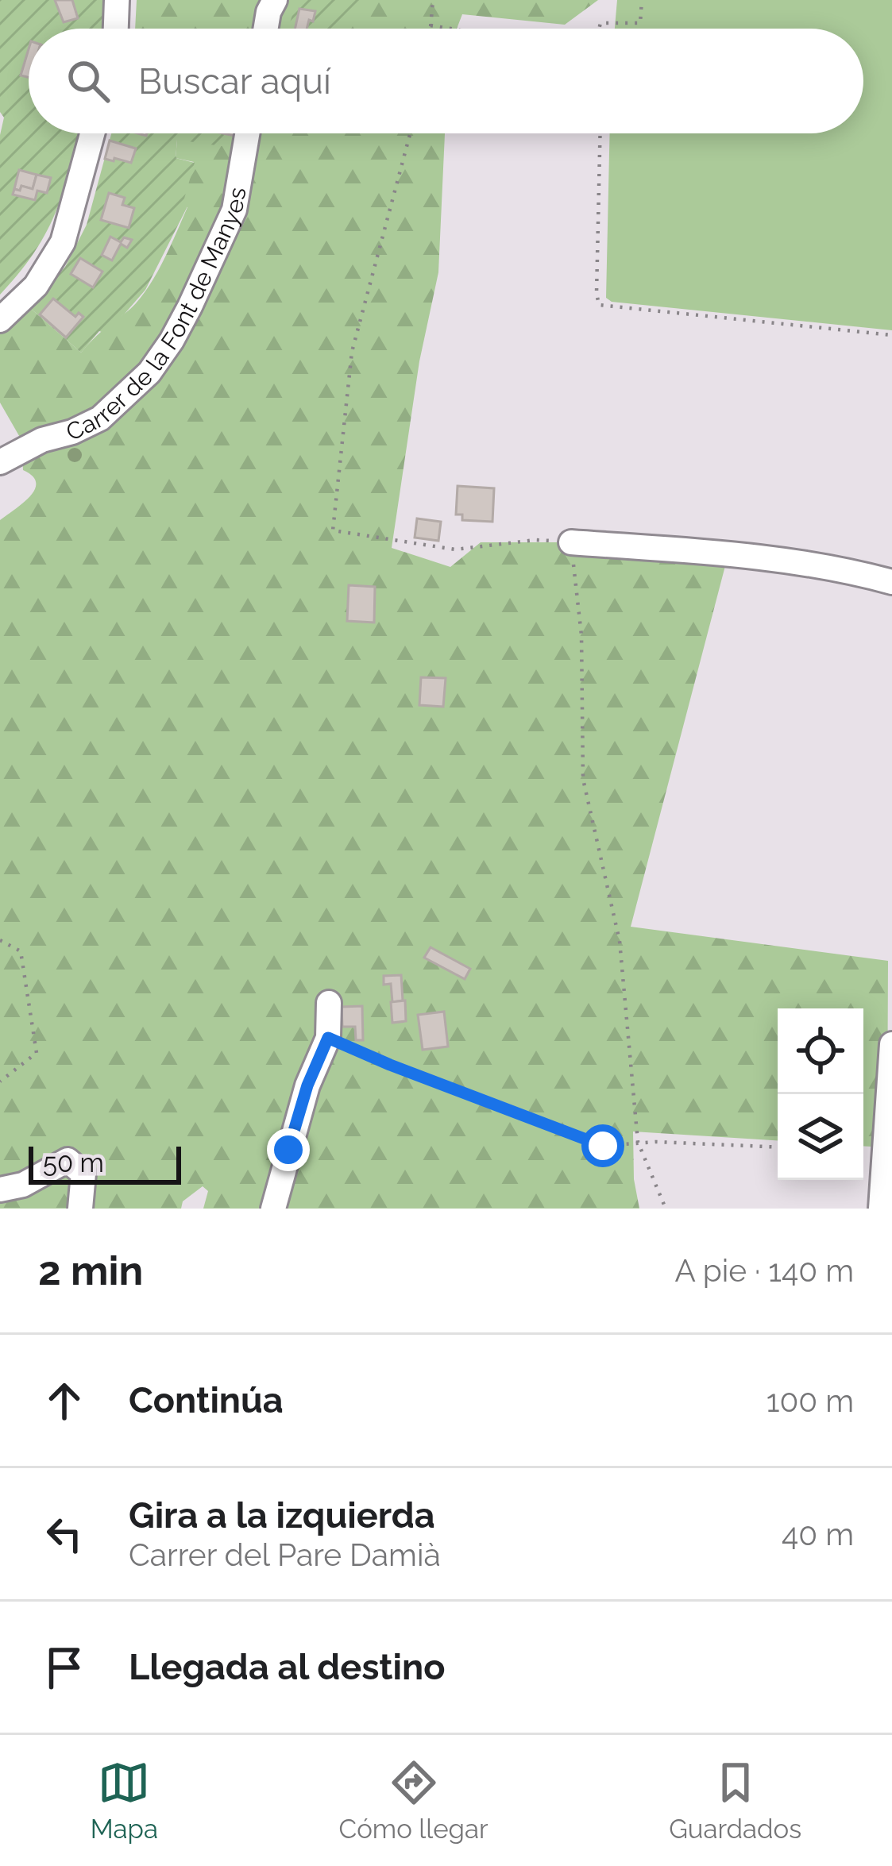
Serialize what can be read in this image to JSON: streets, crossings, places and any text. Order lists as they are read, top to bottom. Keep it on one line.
{"streets":{"street":["Carrer de la Font de Manyes"]},"scale_bar":"50 m","page":{"search":"Buscar aquí","scale":"50 m","heading":["2 min","A pie · 140 m"],"list":[["Continúa","100 m"],["Gira a la izquierda","Carrer del Pare Damià","40 m"],"Llegada al destino"],"nav":["Mapa","Cómo llegar","Guardados"]}}
